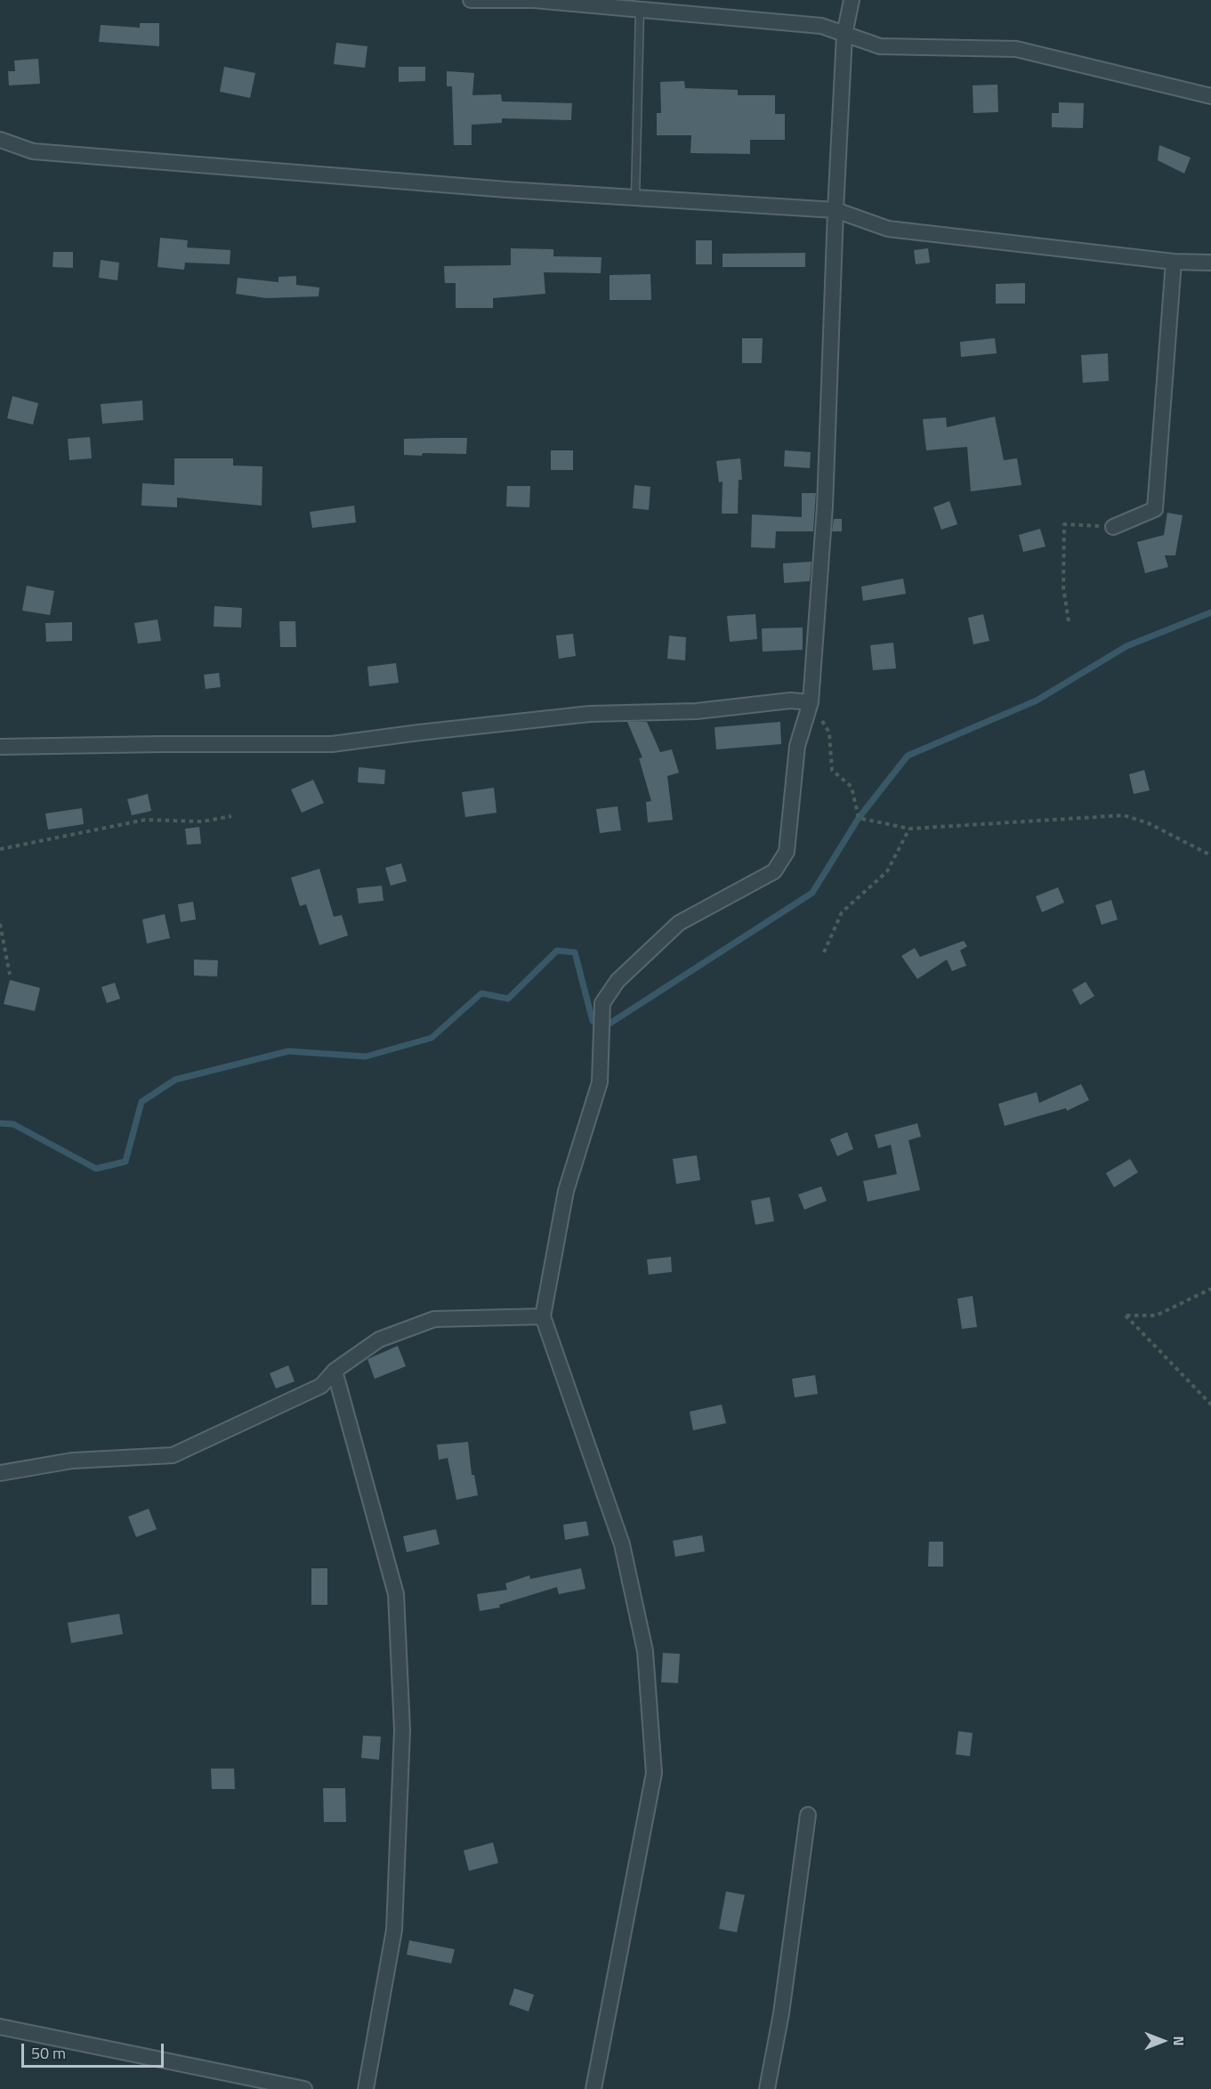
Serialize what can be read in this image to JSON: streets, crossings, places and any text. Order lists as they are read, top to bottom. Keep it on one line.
{"scale_bar":"50 m","north":"right"}
